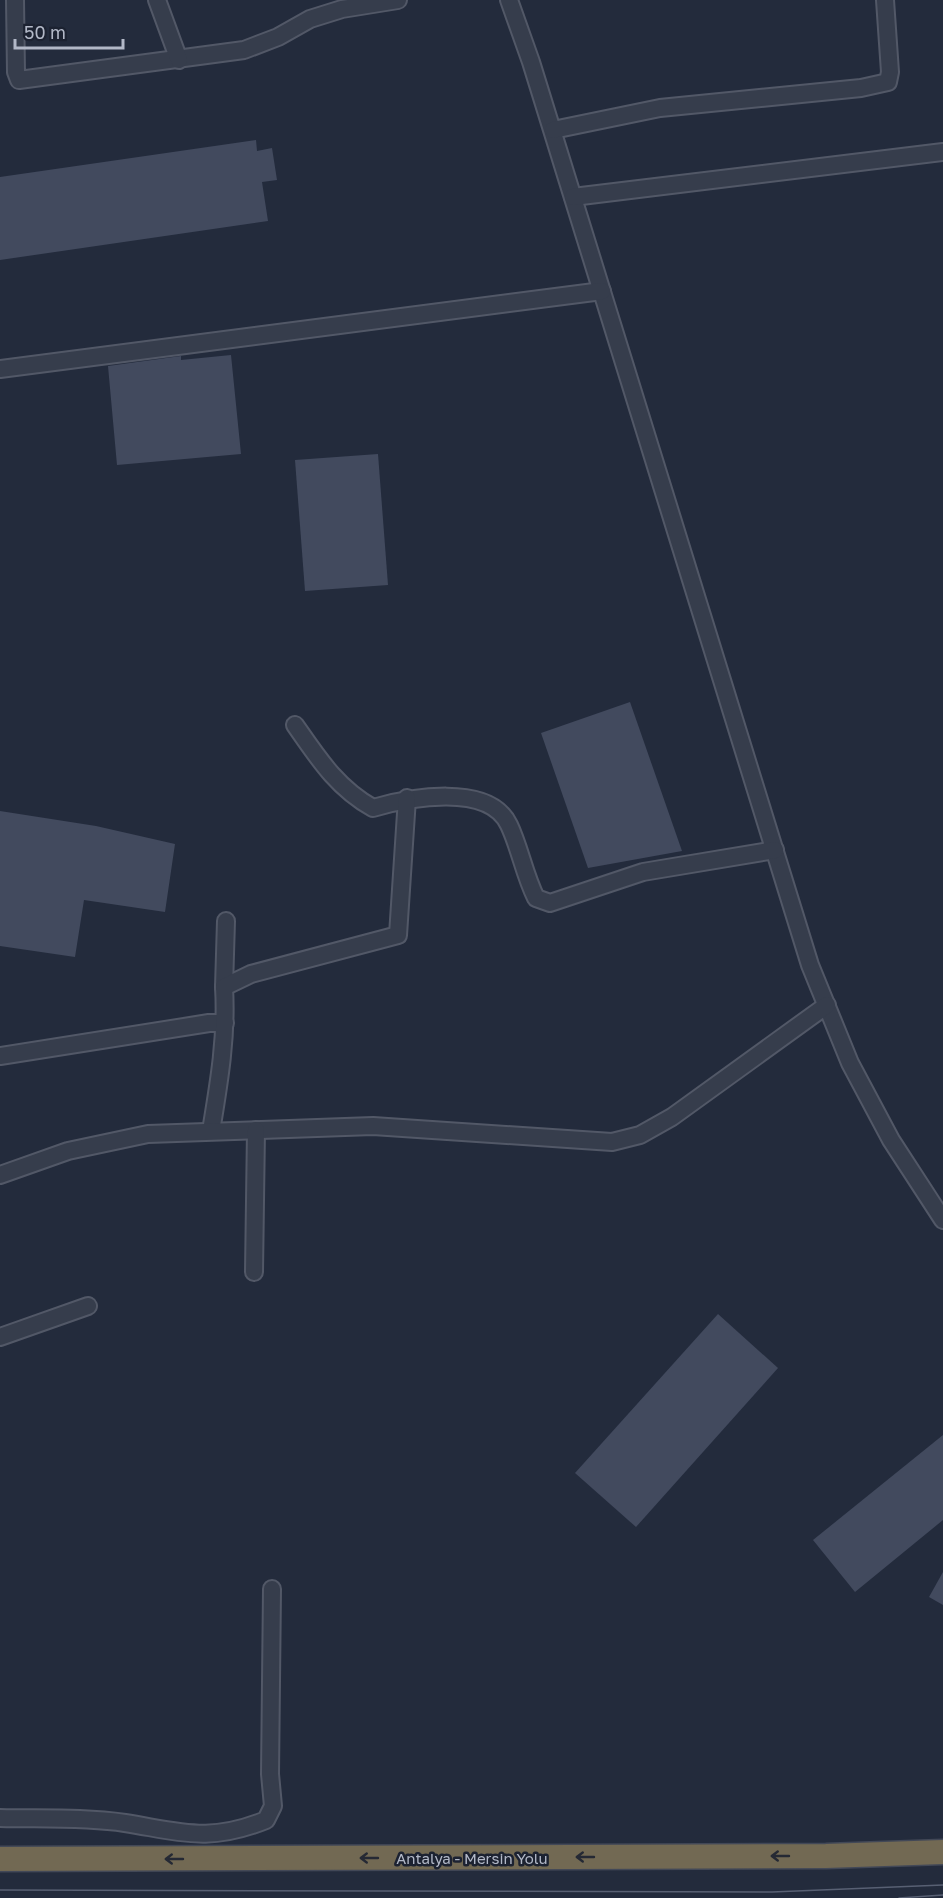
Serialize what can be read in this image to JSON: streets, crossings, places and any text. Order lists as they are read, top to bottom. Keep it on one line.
{"streets":{"highway":["Antalya - Mersin Yolu"]},"one_way":["Antalya - Mersin Yolu"],"scale_bar":"50 m"}
